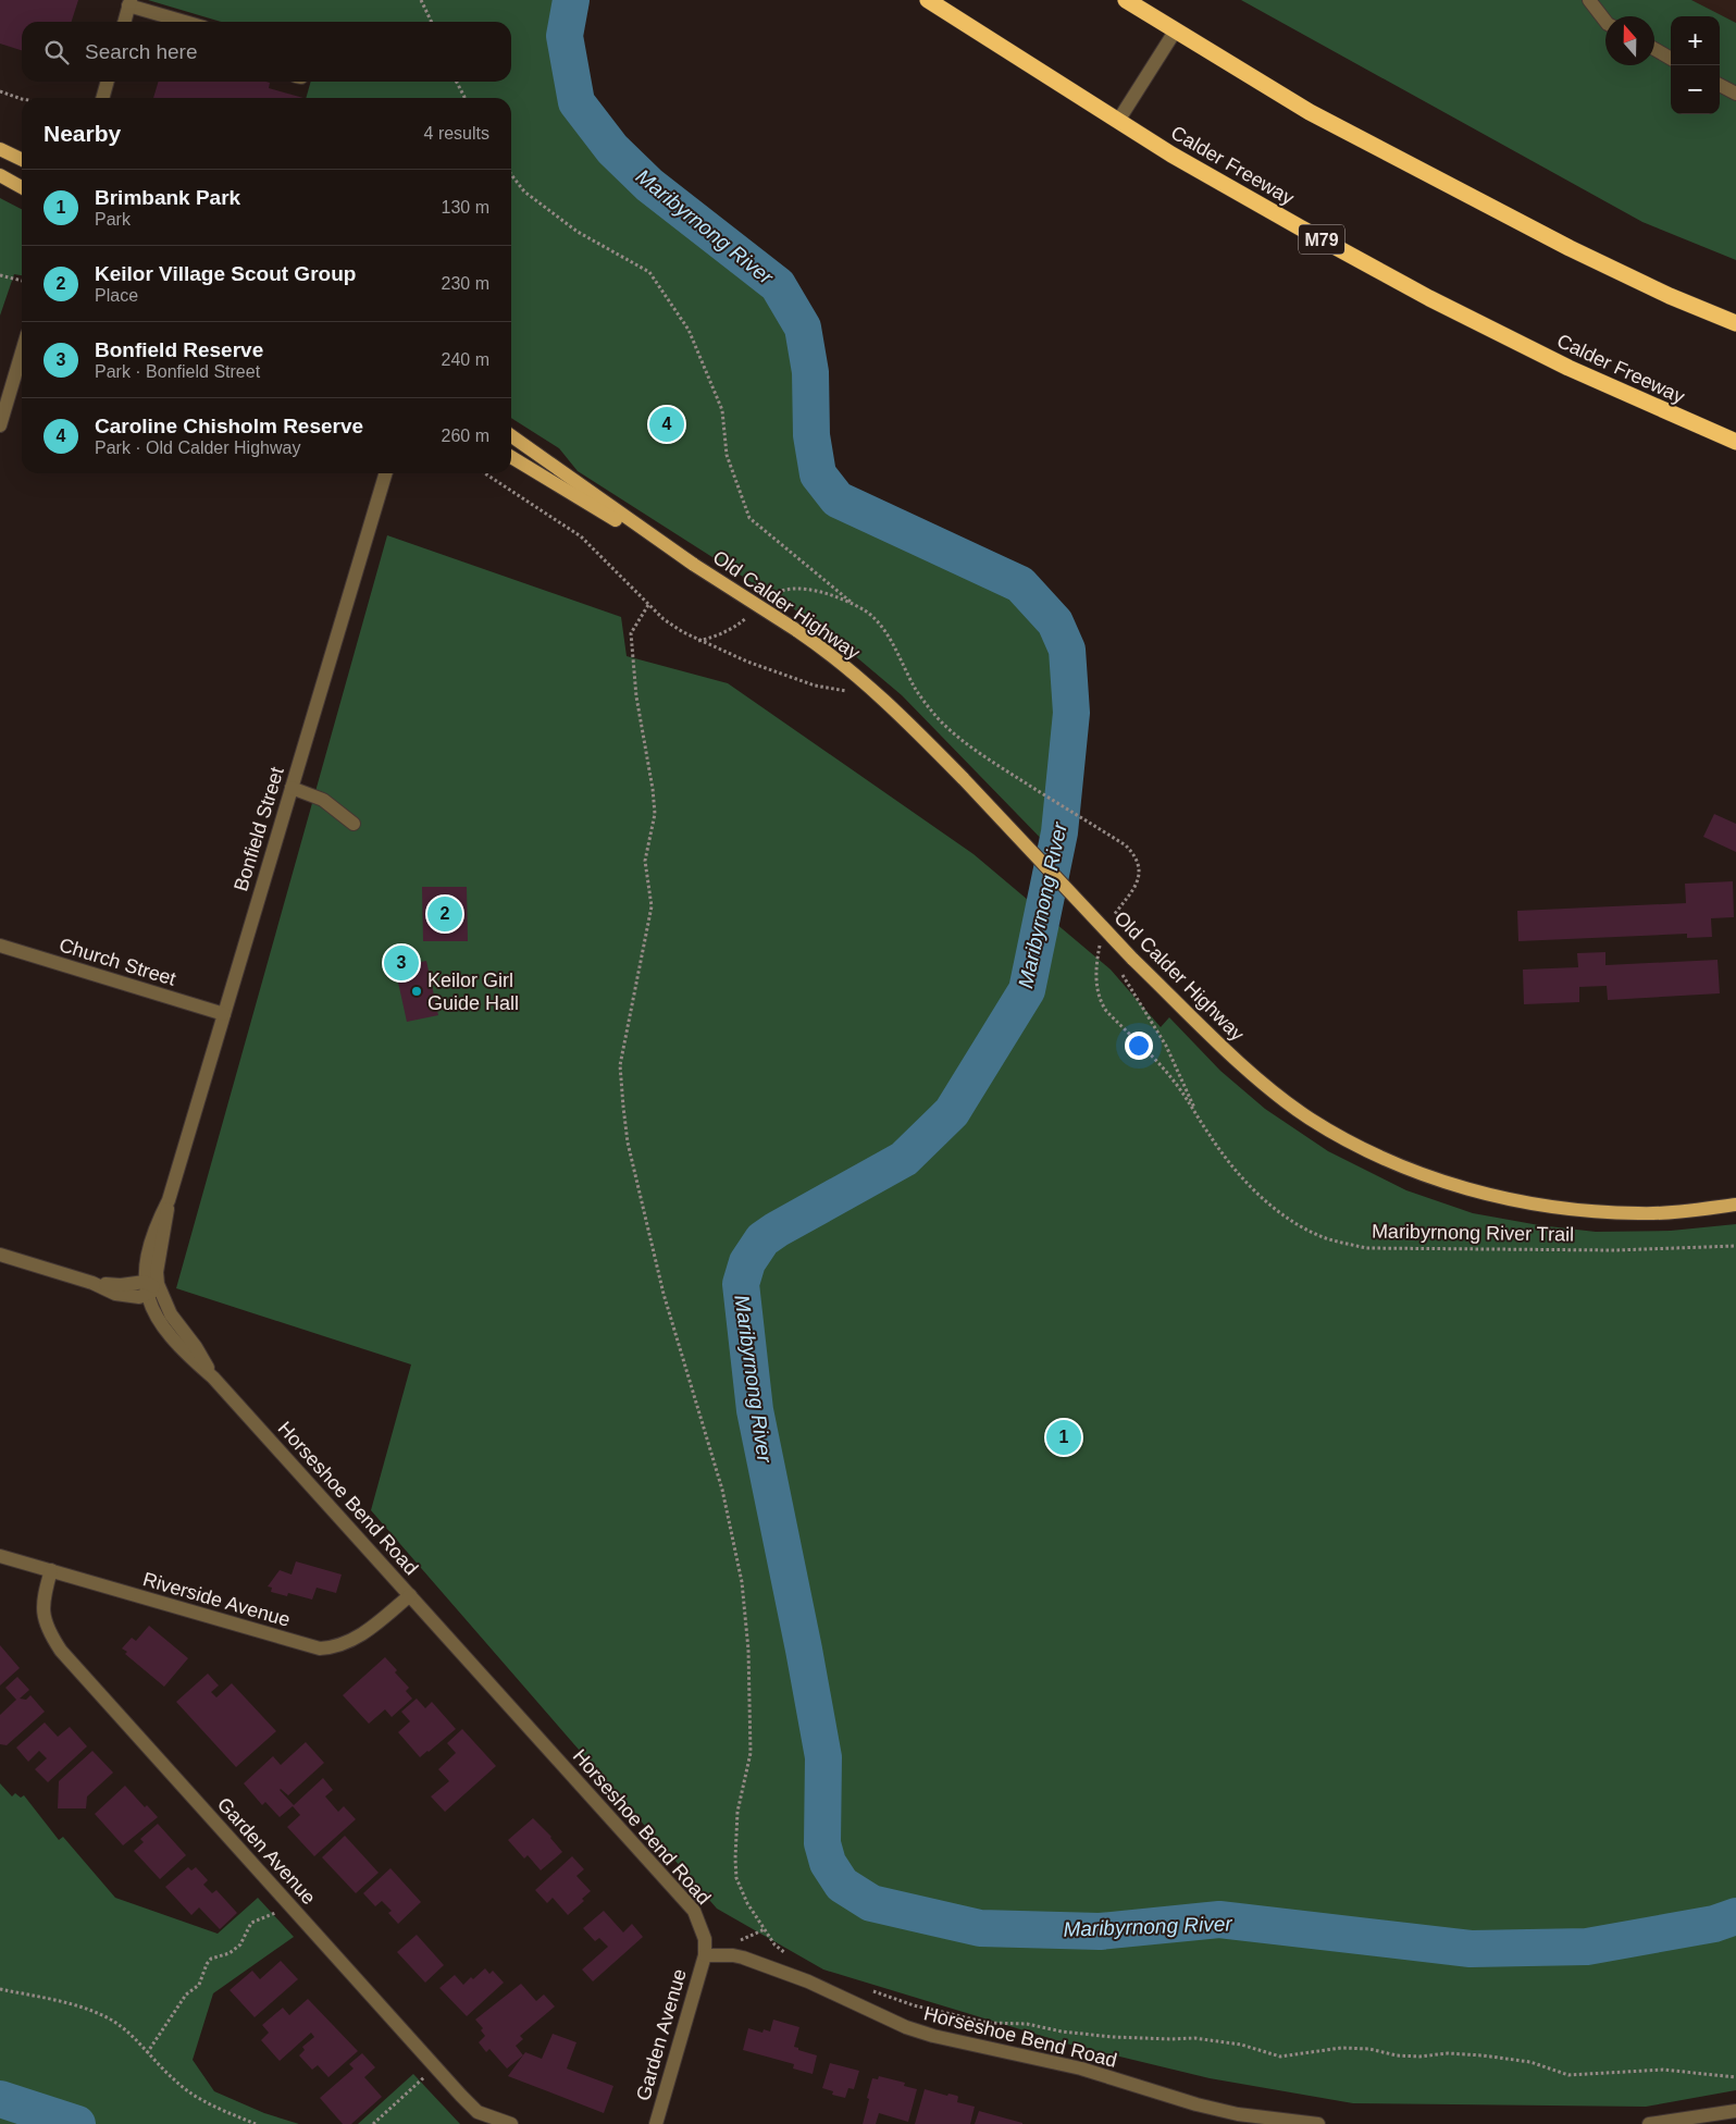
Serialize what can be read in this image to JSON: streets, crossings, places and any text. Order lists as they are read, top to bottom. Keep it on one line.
{"streets":{"highway":["Calder Freeway","M79"],"main road":["Old Calder Highway"],"street":["Bonfield Street","Church Street","Horseshoe Bend Road","Riverside Avenue","Garden Avenue"],"path":["Maribyrnong River Trail"]},"crossings":[["Bonfield Street","Church Street"],["Bonfield Street","Horseshoe Bend Road"],["Horseshoe Bend Road","Riverside Avenue"],["Horseshoe Bend Road","Garden Avenue"],["Riverside Avenue","Garden Avenue"]],"water":["Maribyrnong River"],"places":["Keilor Girl Guide Hall"],"north":"top","page":{"map_buttons":["+","−"],"search":"Search here","heading":["Nearby","4 results"],"list":[{"mark":"1","name":"Brimbank Park","note":"Park","value":"130 m"},{"mark":"2","name":"Keilor Village Scout Group","note":"Place","value":"230 m"},{"mark":"3","name":"Bonfield Reserve","note":"Park · Bonfield Street","value":"240 m"},{"mark":"4","name":"Caroline Chisholm Reserve","note":"Park · Old Calder Highway","value":"260 m"}],"pins":["4","2","3","1"]}}
